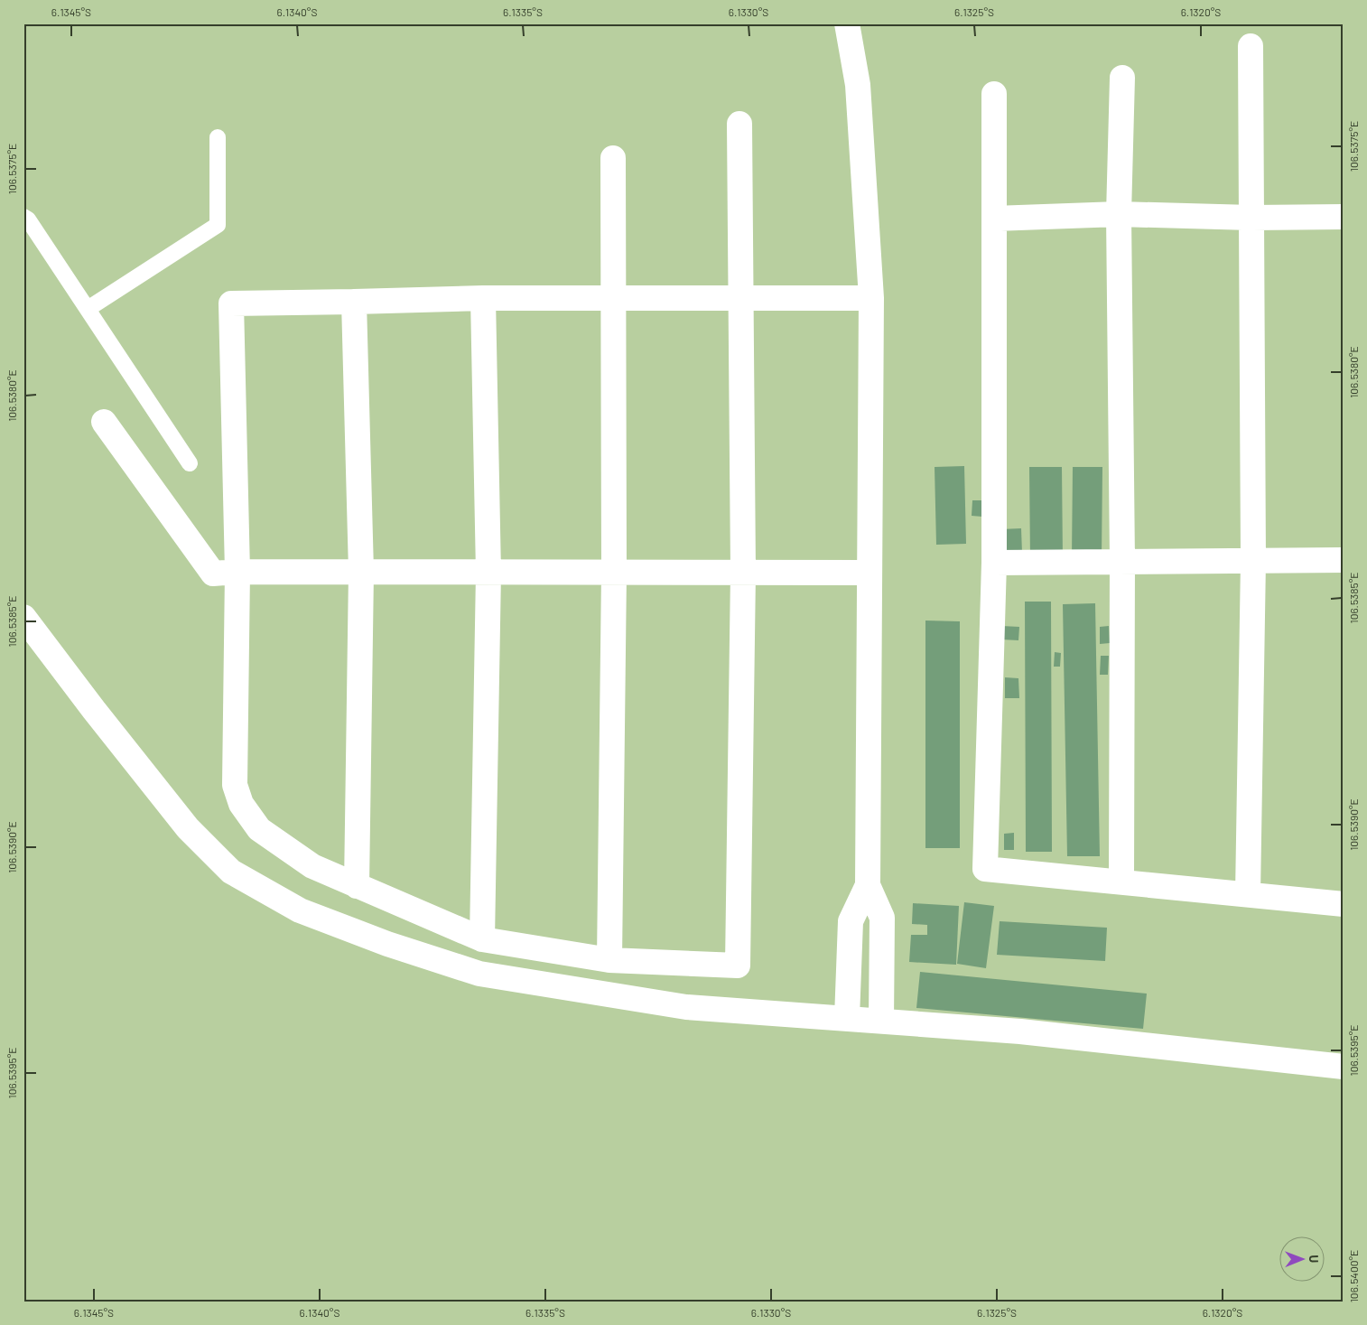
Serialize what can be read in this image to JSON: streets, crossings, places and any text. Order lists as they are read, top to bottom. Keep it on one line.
{"north":"right","coordinates":["6.1345°S","6.1340°S","6.1335°S","6.1330°S","6.1325°S","6.1320°S","106.5375°E","106.5380°E","106.5385°E","106.5390°E","106.5395°E","106.5400°E"]}
